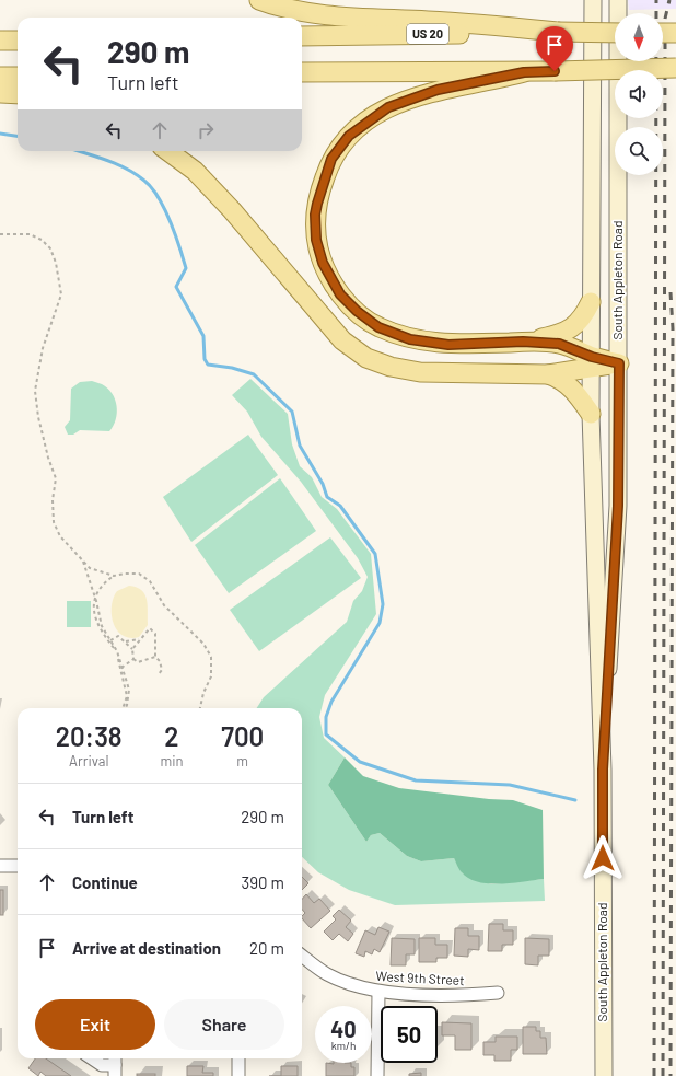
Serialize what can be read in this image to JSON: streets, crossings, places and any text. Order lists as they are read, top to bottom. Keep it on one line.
{"streets":{"main road":["US 20","South Appleton Road"],"street":["West 9th Street"]},"north":"bottom","page":{"turn":["290 m","Turn left"],"eta":["20:38","Arrival","2","min","700","m"],"list":[{"name":"Turn left","value":"290 m"},{"name":"Continue","value":"390 m"},{"name":"Arrive at destination","value":"20 m"}],"buttons":["Exit","Share"],"speed":"40 km/h","limit":"50"}}
